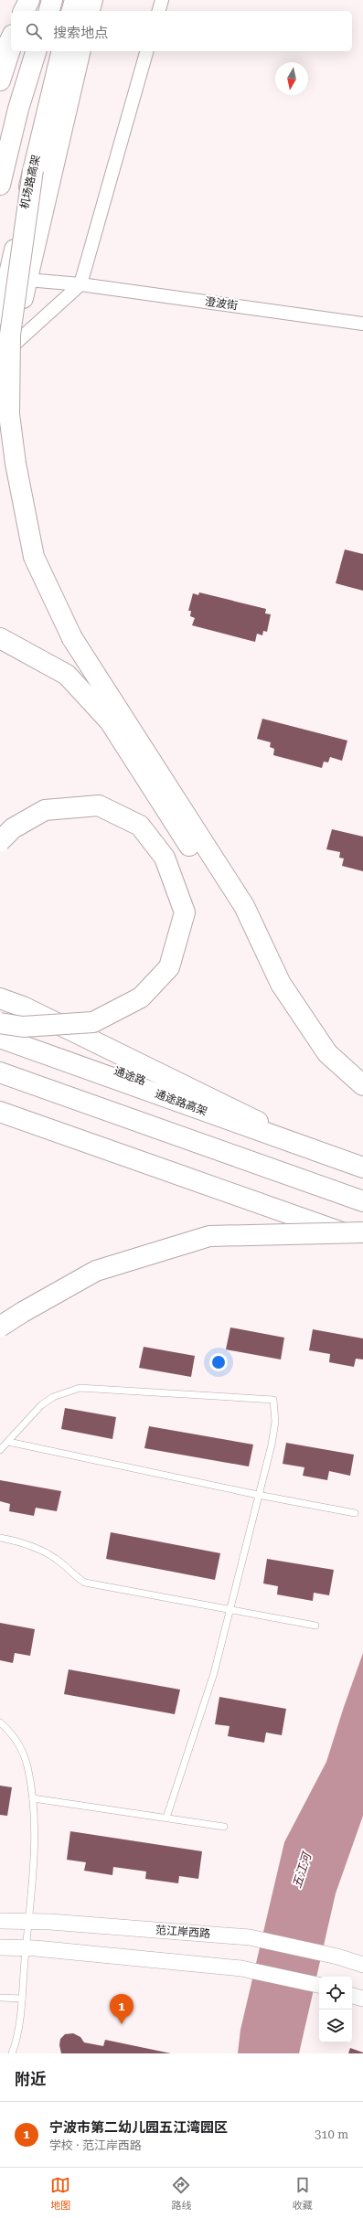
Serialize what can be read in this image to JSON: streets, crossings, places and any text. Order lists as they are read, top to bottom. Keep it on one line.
{"streets":{"main road":["机场路高架","通途路","通途路高架"],"street":["澄波街","范江岸西路"]},"water":["五江河"],"north":"bottom","page":{"search":"搜索地点","pins":"1","heading":"附近","list":[{"mark":"1","name":"宁波市第二幼儿园五江湾园区","note":"学校 · 范江岸西路","value":"310 m"}],"nav":["地图","路线","收藏"]}}
